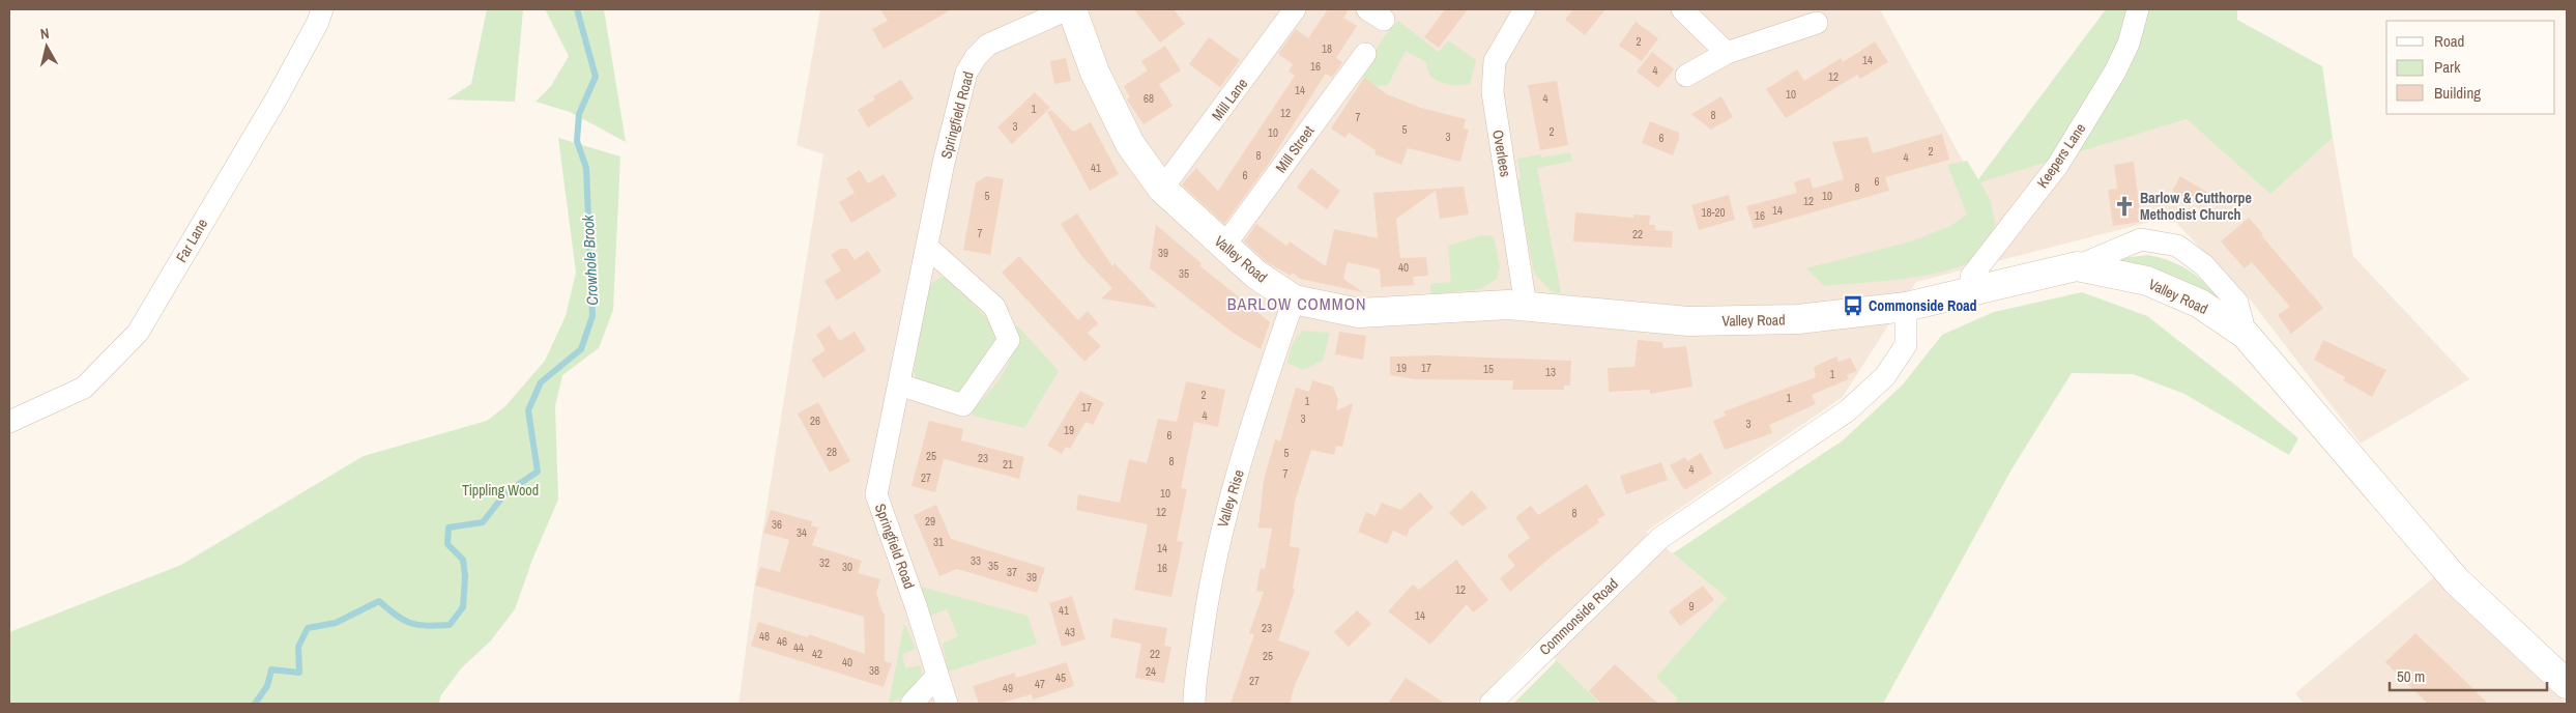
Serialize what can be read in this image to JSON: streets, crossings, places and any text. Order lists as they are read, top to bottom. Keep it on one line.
{"streets":{"main road":["Valley Road"],"street":["Mill Lane","Springfield Road","Mill Street","Overlees","Keepers Lane","Far Lane","Valley Rise","Commonside Road"]},"crossings":[["Mill Lane","Valley Road"],["Mill Street","Valley Road"],["Overlees","Valley Road"],["Keepers Lane","Valley Road"],["Valley Road","Valley Rise"],["Valley Road","Commonside Road"]],"districts":["BARLOW COMMON"],"water":["Crowhole Brook"],"parks":["Tippling Wood"],"places":{"church":["Barlow & Cutthorpe Methodist Church"],"bus stop":["Commonside Road"]},"house_numbers":["2","18","14","16","4","12","14","10","68","4","1","12","8","7","3","5","2","10","3","6","2","8","4","41","6","6","8","5","10","12","14","18-20","16","7","22","39","40","35","19","17","15","13","1","2","1","1","17","4","3","26","3","19","6","28","5","25","23","8","21","4","7","27","10","12","8","29","36","34","31","14","33","32","35","30","16","37","39","12","9","41","14","23","43","48","46","44","42","22","25","40","38","24","45","27","47","49"],"legend":["Road","Park","Building"],"scale_bar":"50 m","north":"top"}
